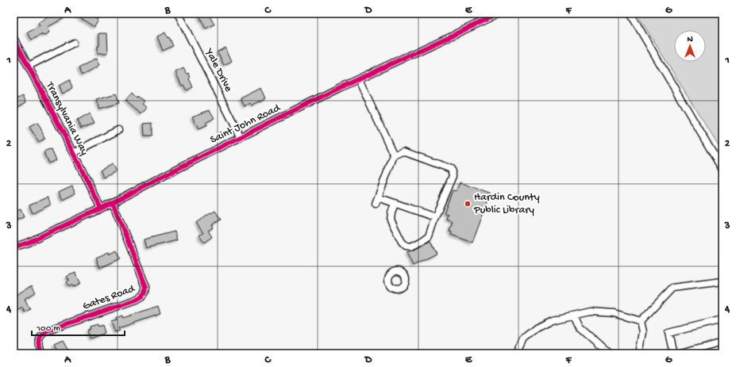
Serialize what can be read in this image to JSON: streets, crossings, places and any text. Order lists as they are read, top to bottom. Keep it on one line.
{"streets":{"street":["Yale Drive","Transylvania Way","Saint John Road","Gates Road"]},"crossings":[["Yale Drive","Saint John Road"],["Transylvania Way","Saint John Road"],["Saint John Road","Gates Road"]],"places":["Hardin County Public Library"],"scale_bar":"100 m","north":"top","grid":{"columns":["A","B","C","D","E","F","G"],"rows":["1","2","3","4"]}}
